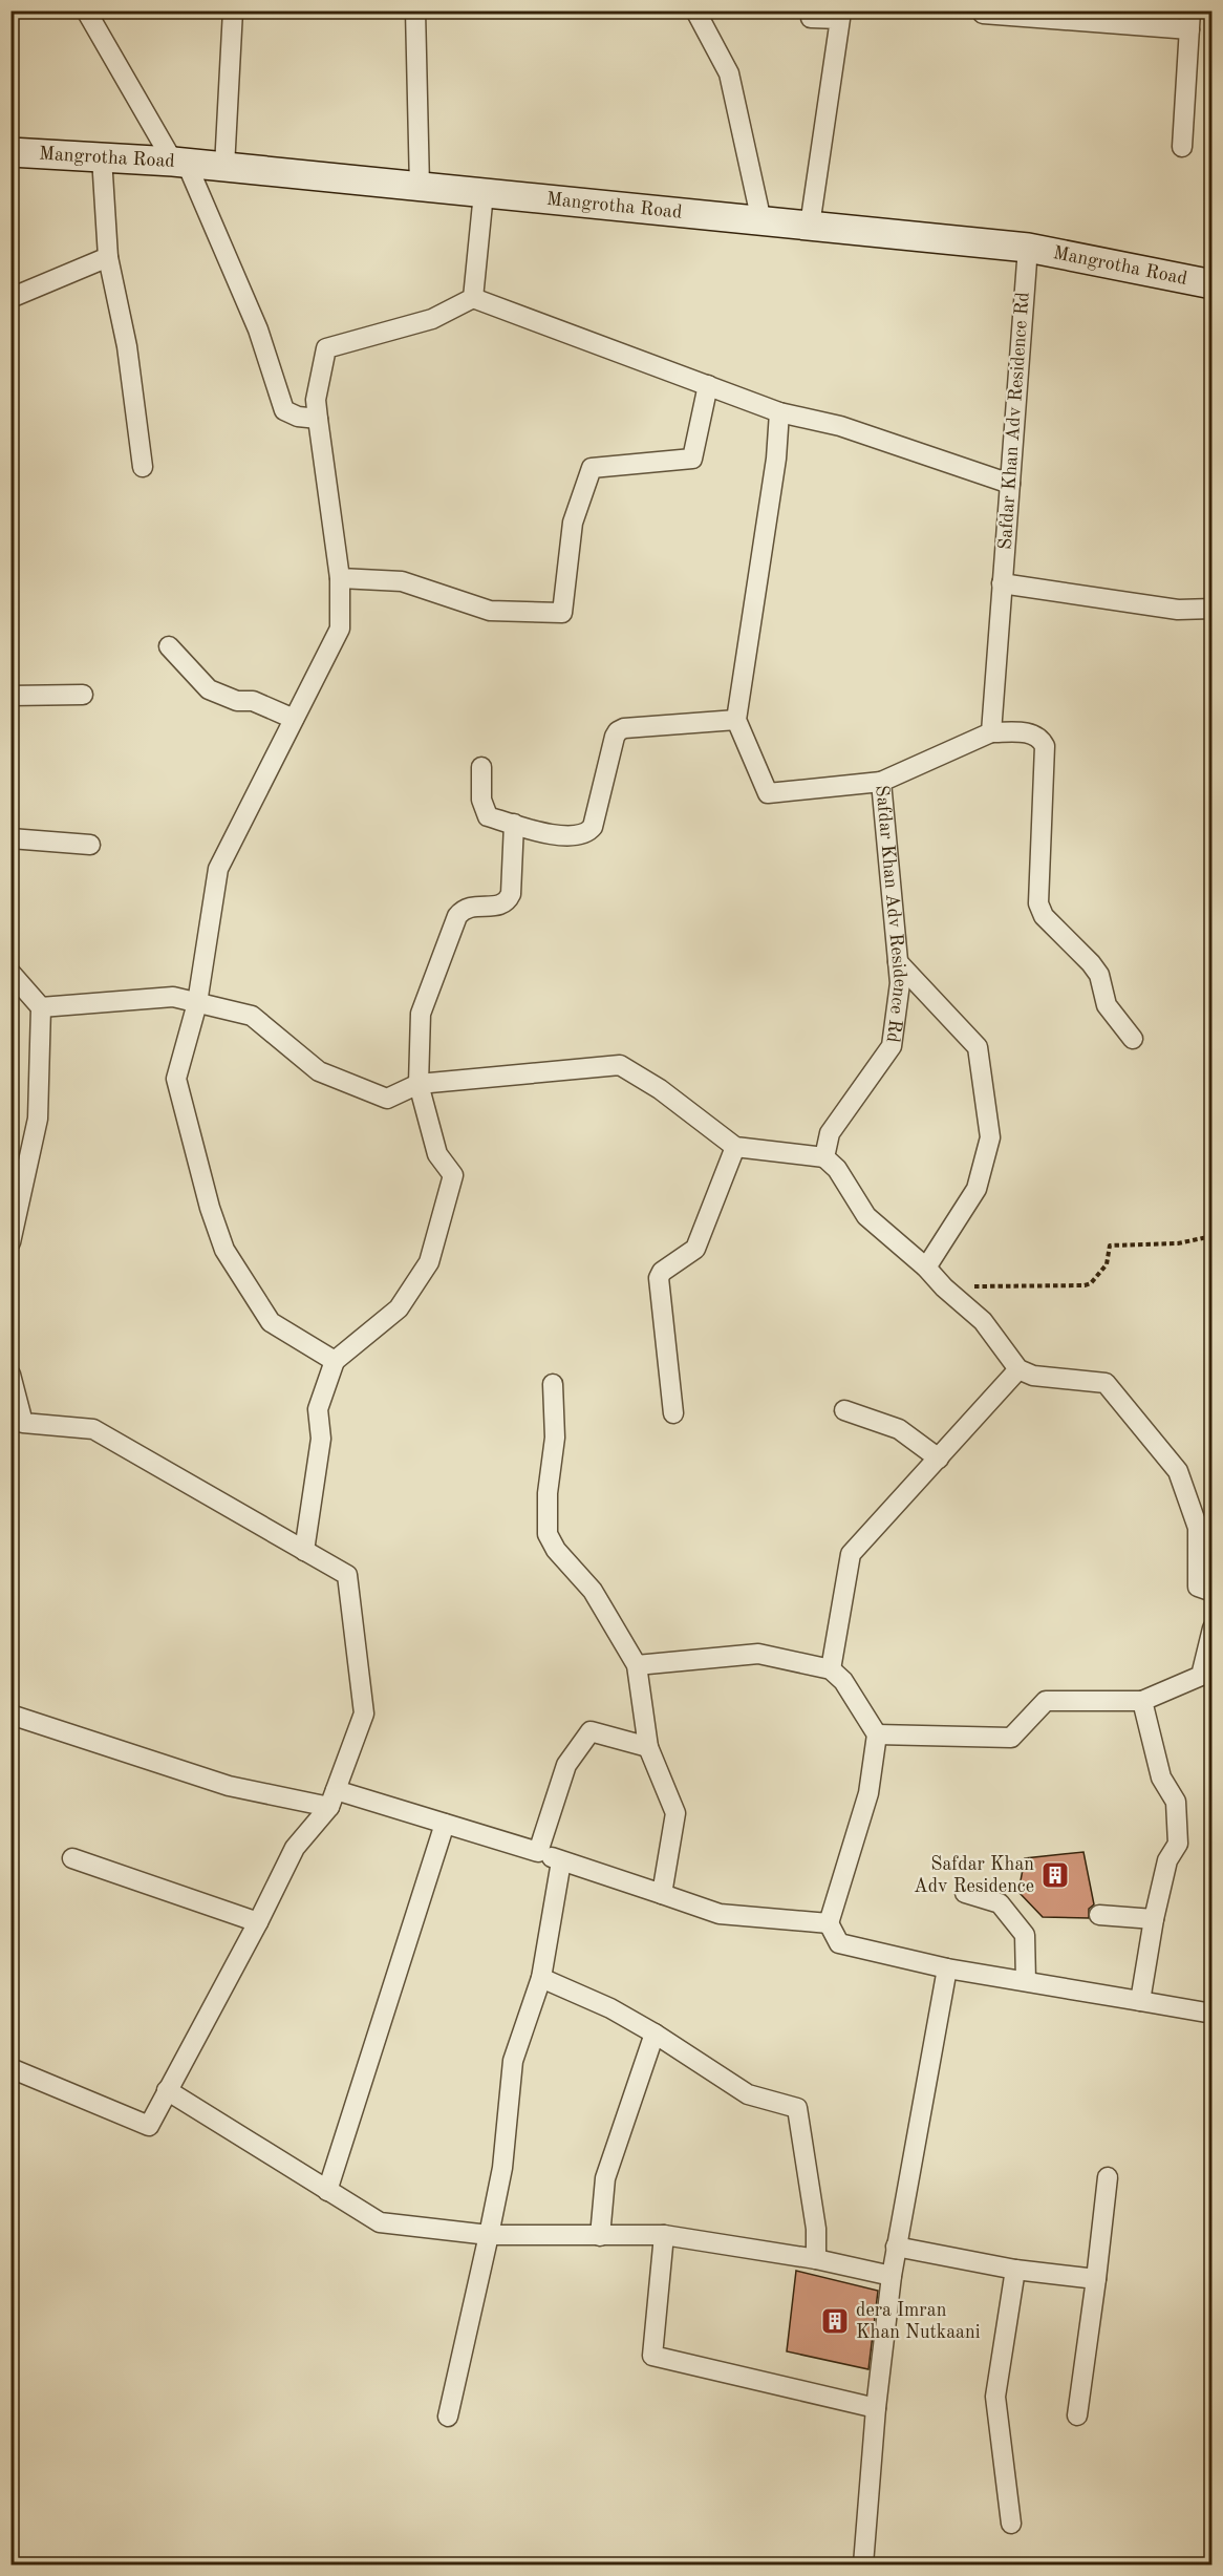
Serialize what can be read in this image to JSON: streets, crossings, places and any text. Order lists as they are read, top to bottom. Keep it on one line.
{"streets":{"main road":["Mangrotha Road"],"street":["Safdar Khan Adv Residence Rd"]},"crossings":[["Mangrotha Road","Safdar Khan Adv Residence Rd"]],"places":{"building":["Safdar Khan Adv Residence","dera Imran Khan Nutkaani"]}}
